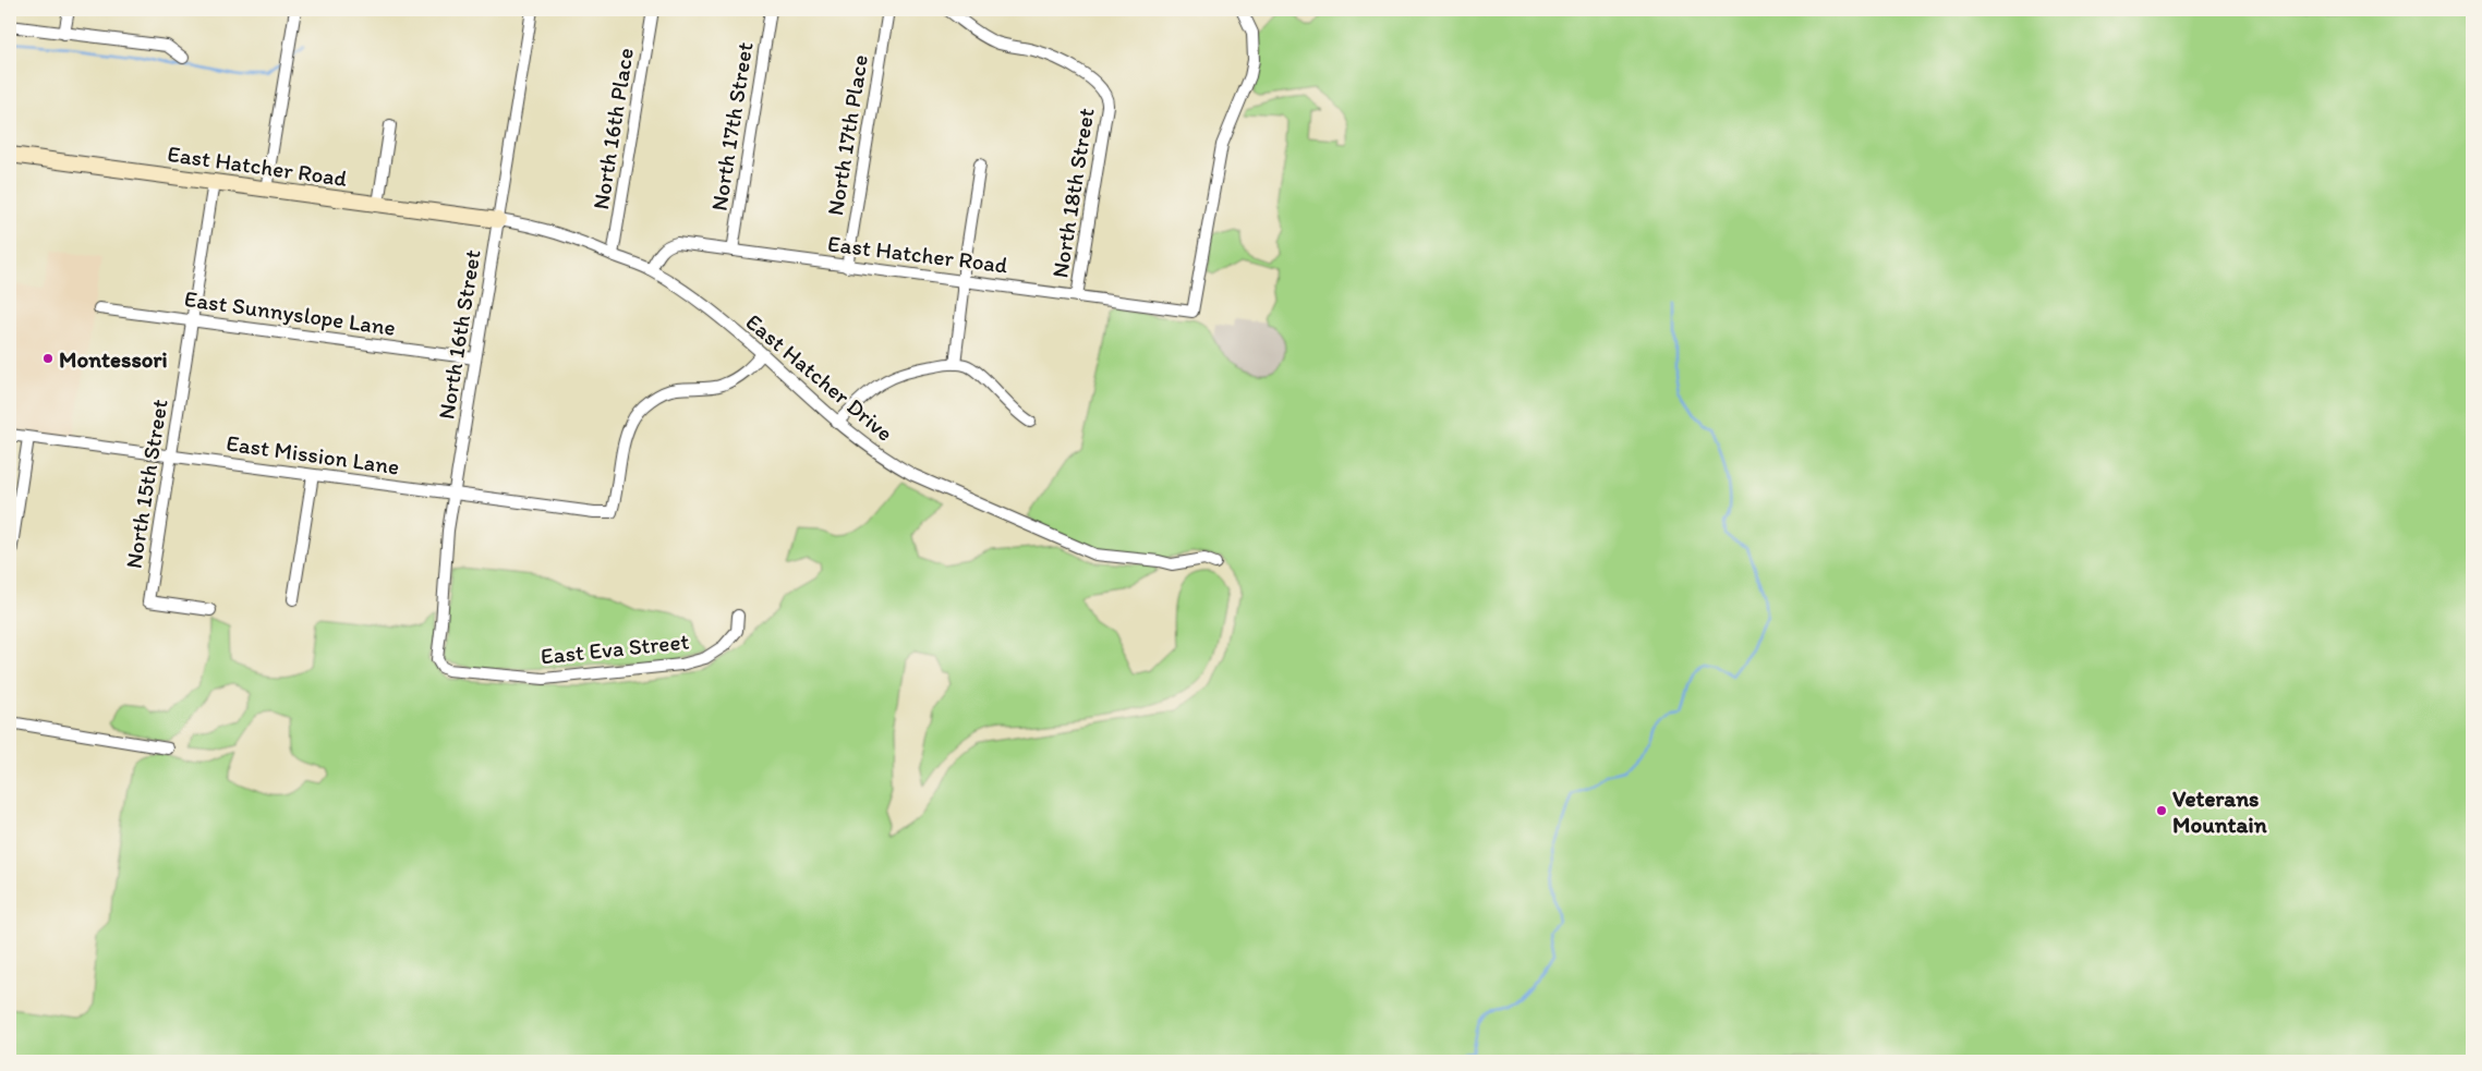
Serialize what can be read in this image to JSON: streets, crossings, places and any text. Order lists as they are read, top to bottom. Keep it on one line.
{"streets":{"street":["North 17th Street","North 16th Place","North 17th Place","East Hatcher Road","North 18th Street","East Sunnyslope Lane","North 16th Street","East Hatcher Drive","East Mission Lane","North 15th Street","East Eva Street"]},"crossings":[["North 17th Street","East Hatcher Road"],["North 16th Place","East Hatcher Drive"],["North 17th Place","East Hatcher Road"],["East Hatcher Road","North 18th Street"],["East Hatcher Road","North 16th Street"],["East Hatcher Road","East Hatcher Drive"],["East Hatcher Road","North 15th Street"],["East Sunnyslope Lane","North 16th Street"],["East Sunnyslope Lane","North 15th Street"],["North 16th Street","East Hatcher Drive"],["North 16th Street","East Mission Lane"],["North 16th Street","East Eva Street"],["East Hatcher Drive","East Mission Lane"],["East Mission Lane","North 15th Street"]],"places":["Montessori","Veterans Mountain"]}
